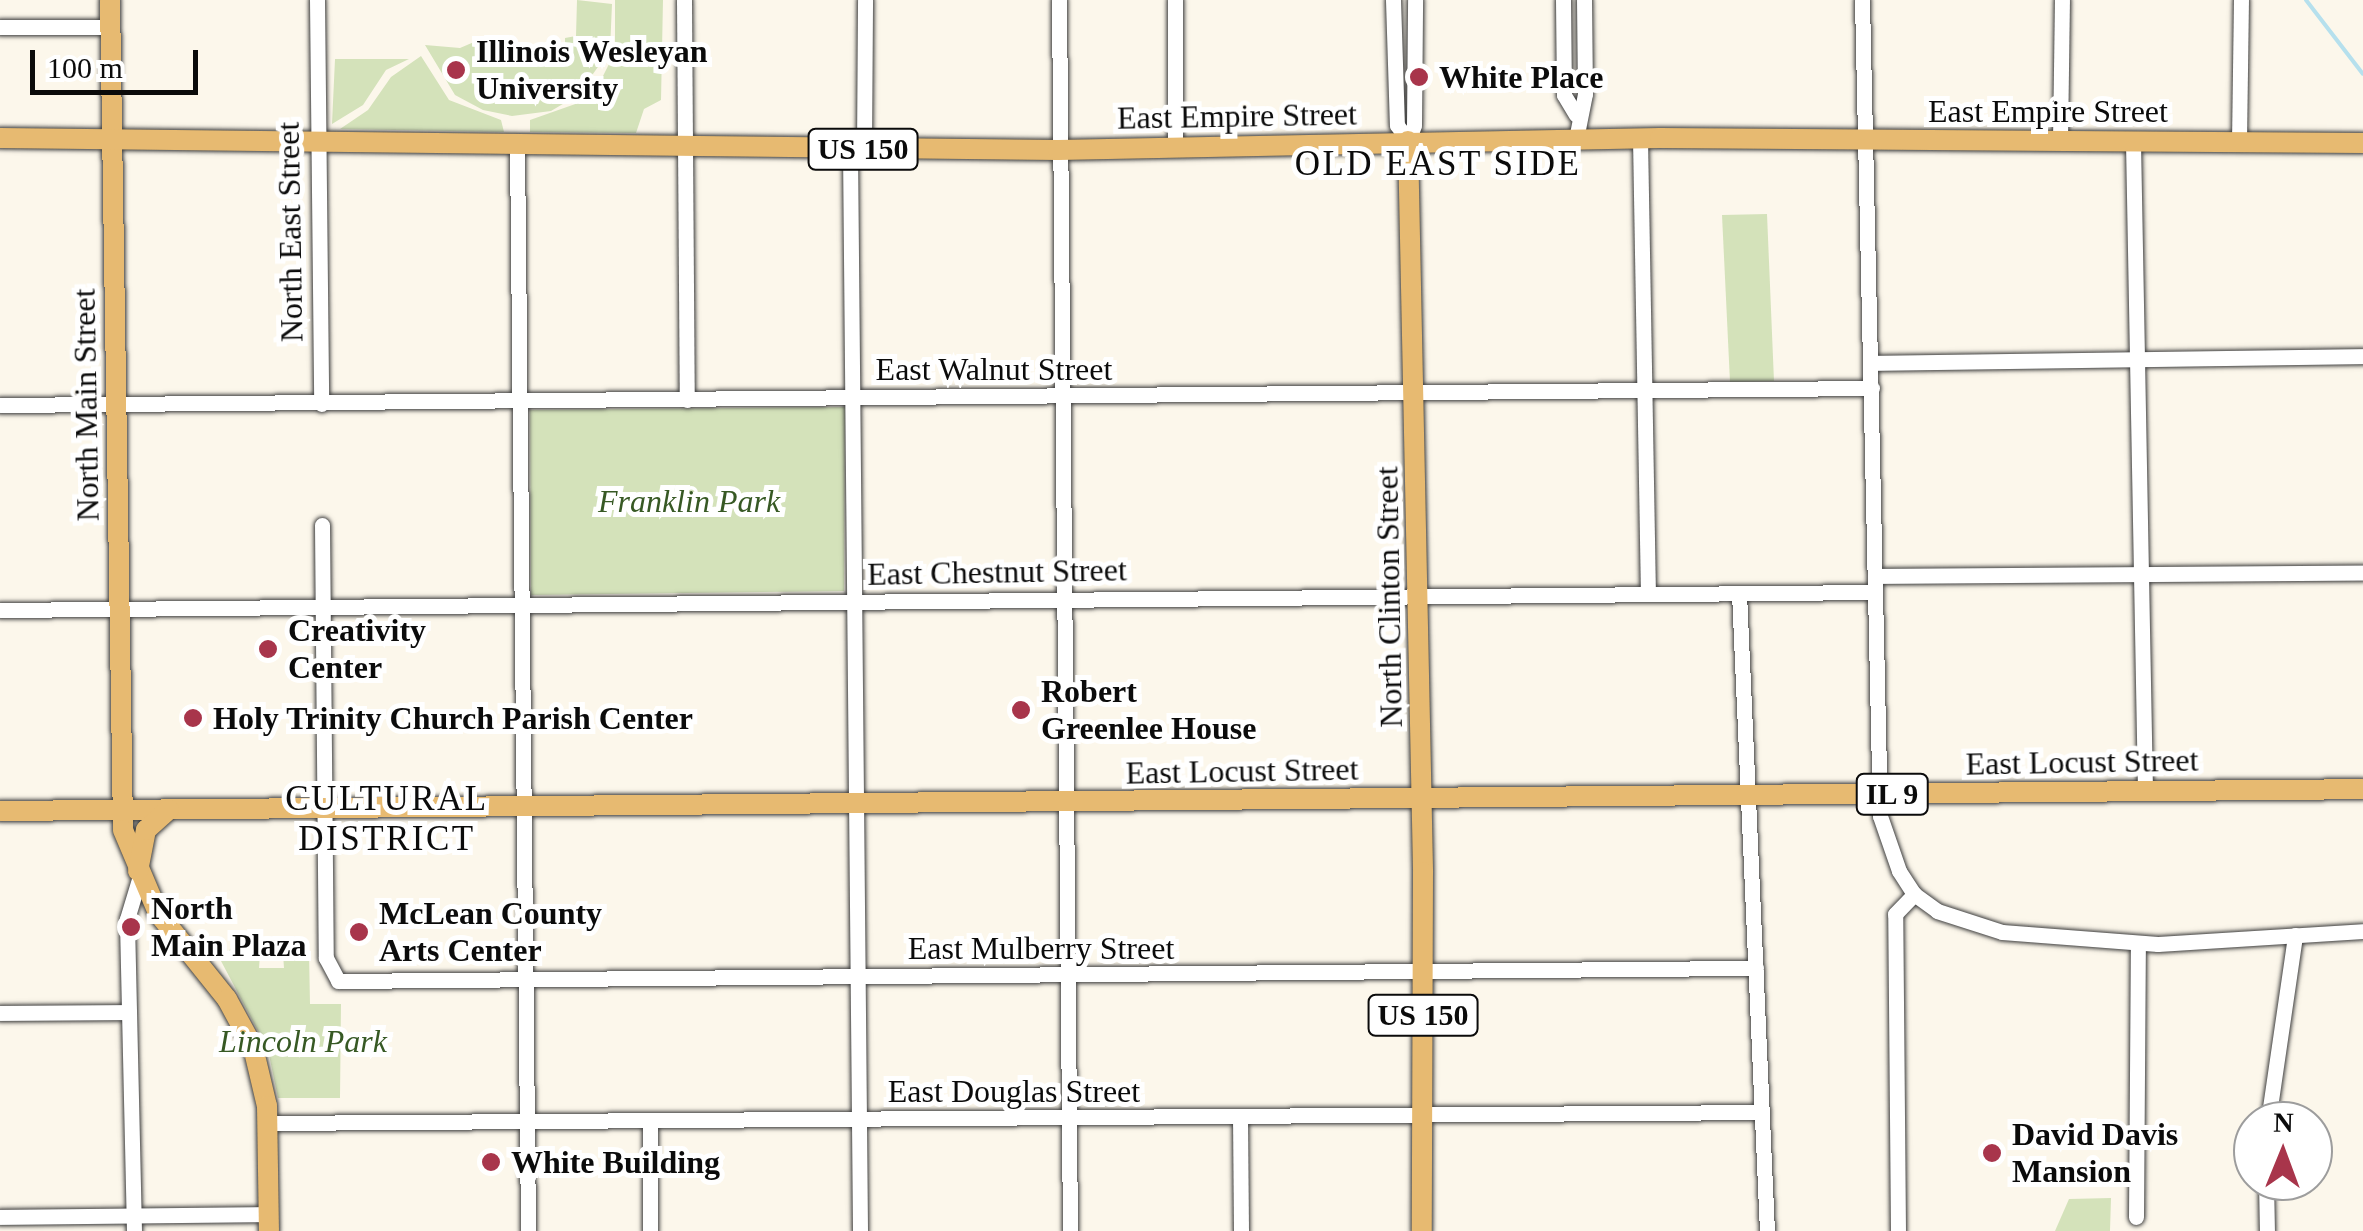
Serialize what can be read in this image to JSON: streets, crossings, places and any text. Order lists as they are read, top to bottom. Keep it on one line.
{"streets":{"main road":["East Empire Street","US 150","North Main Street","North Clinton Street","East Locust Street","IL 9"],"street":["North East Street","East Walnut Street","East Chestnut Street","East Mulberry Street","East Douglas Street"]},"crossings":[["East Empire Street","US 150"],["East Empire Street","North East Street"],["East Empire Street","North Main Street"],["East Empire Street","North Clinton Street"],["US 150","North Main Street"],["North East Street","East Walnut Street"],["East Walnut Street","North Main Street"],["East Walnut Street","North Clinton Street"],["North Main Street","East Chestnut Street"],["North Main Street","East Locust Street"],["East Chestnut Street","North Clinton Street"],["North Clinton Street","East Locust Street"],["North Clinton Street","East Mulberry Street"],["North Clinton Street","East Douglas Street"],["East Locust Street","East Mulberry Street"]],"districts":["OLD EAST SIDE","CULTURAL DISTRICT"],"parks":["Franklin Park","Lincoln Park"],"places":["Illinois Wesleyan University","White Place","Creativity Center","Robert Greenlee House","Holy Trinity Church Parish Center","North Main Plaza","McLean County Arts Center","David Davis Mansion","White Building"],"scale_bar":"100 m","north":"top"}
